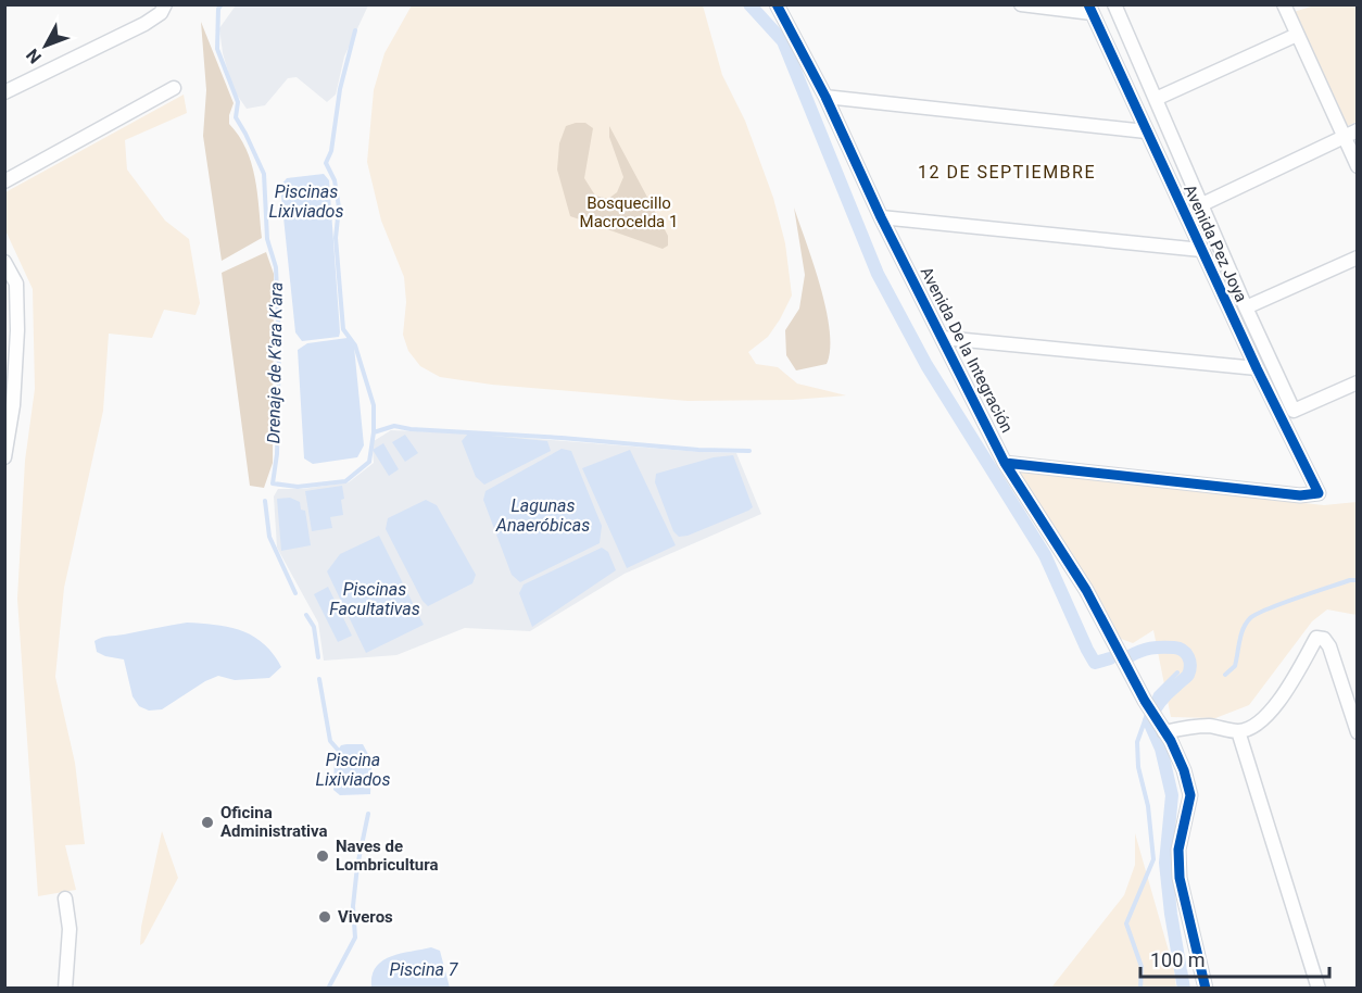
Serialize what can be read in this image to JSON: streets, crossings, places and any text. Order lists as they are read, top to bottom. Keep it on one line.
{"streets":{"street":["Avenida Pez Joya","Avenida De la Integración"]},"crossings":[["Avenida Pez Joya","Avenida De la Integración"]],"districts":["12 DE SEPTIEMBRE"],"water":["Piscinas Lixiviados","Drenaje de K'ara K'ara","Lagunas Anaeróbicas","Piscinas Facultativas","Piscina Lixiviados","Piscina 7"],"parks":["Bosquecillo Macrocelda 1"],"places":["Oficina Administrativa","Naves de Lombricultura","Viveros"],"scale_bar":"100 m","north":"bottom left"}
